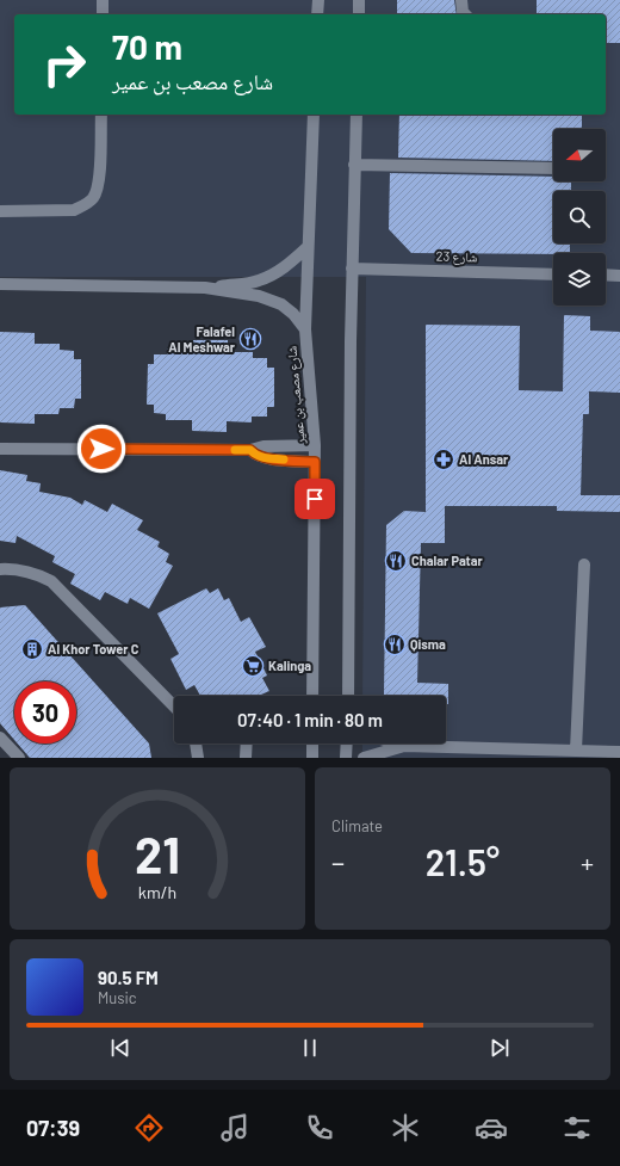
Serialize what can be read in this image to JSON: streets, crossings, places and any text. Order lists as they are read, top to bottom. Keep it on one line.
{"streets":{"street":["شارع 23","شارع مصعب بن عمير"]},"places":{"restaurant":["Falafel Al Meshwar","Chalar Patar","Qisma"],"pharmacy":["Al Ansar"],"building":["Al Khor Tower C"],"supermarket":["Kalinga"]},"north":"left","page":{"turn":["70 m","شارع مصعب بن عمير"],"limit":"30","trip":"07:40 · 1 min · 80 m","tile":"Climate","heat":["−","21.5°","+"],"song":["90.5 FM","Music"],"tabs":"07:39","gauge":["21","km/h"]}}
